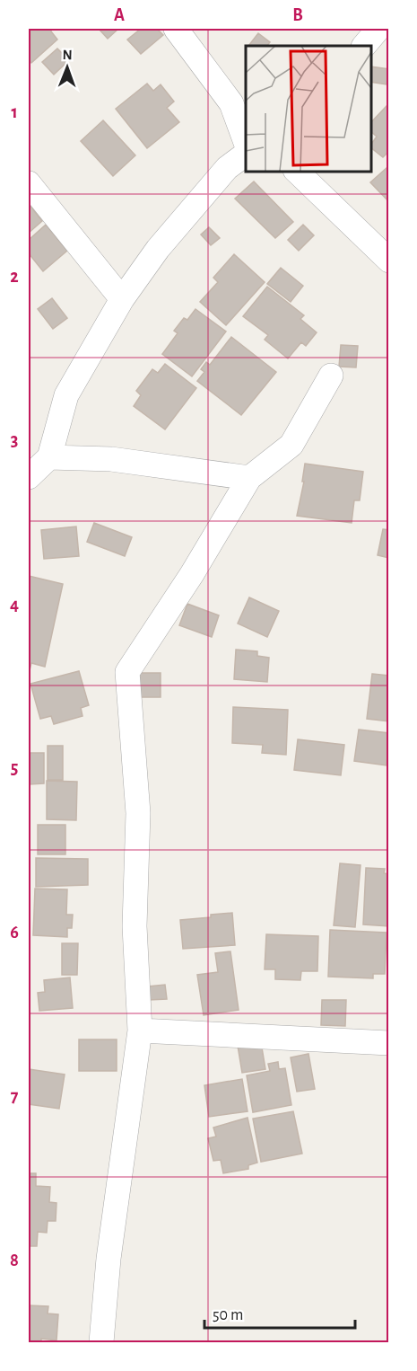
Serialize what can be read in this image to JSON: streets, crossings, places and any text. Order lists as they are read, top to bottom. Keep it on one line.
{"scale_bar":"50 m","north":"top","grid":{"columns":["A","B"],"rows":["1","2","3","4","5","6","7","8"]}}
